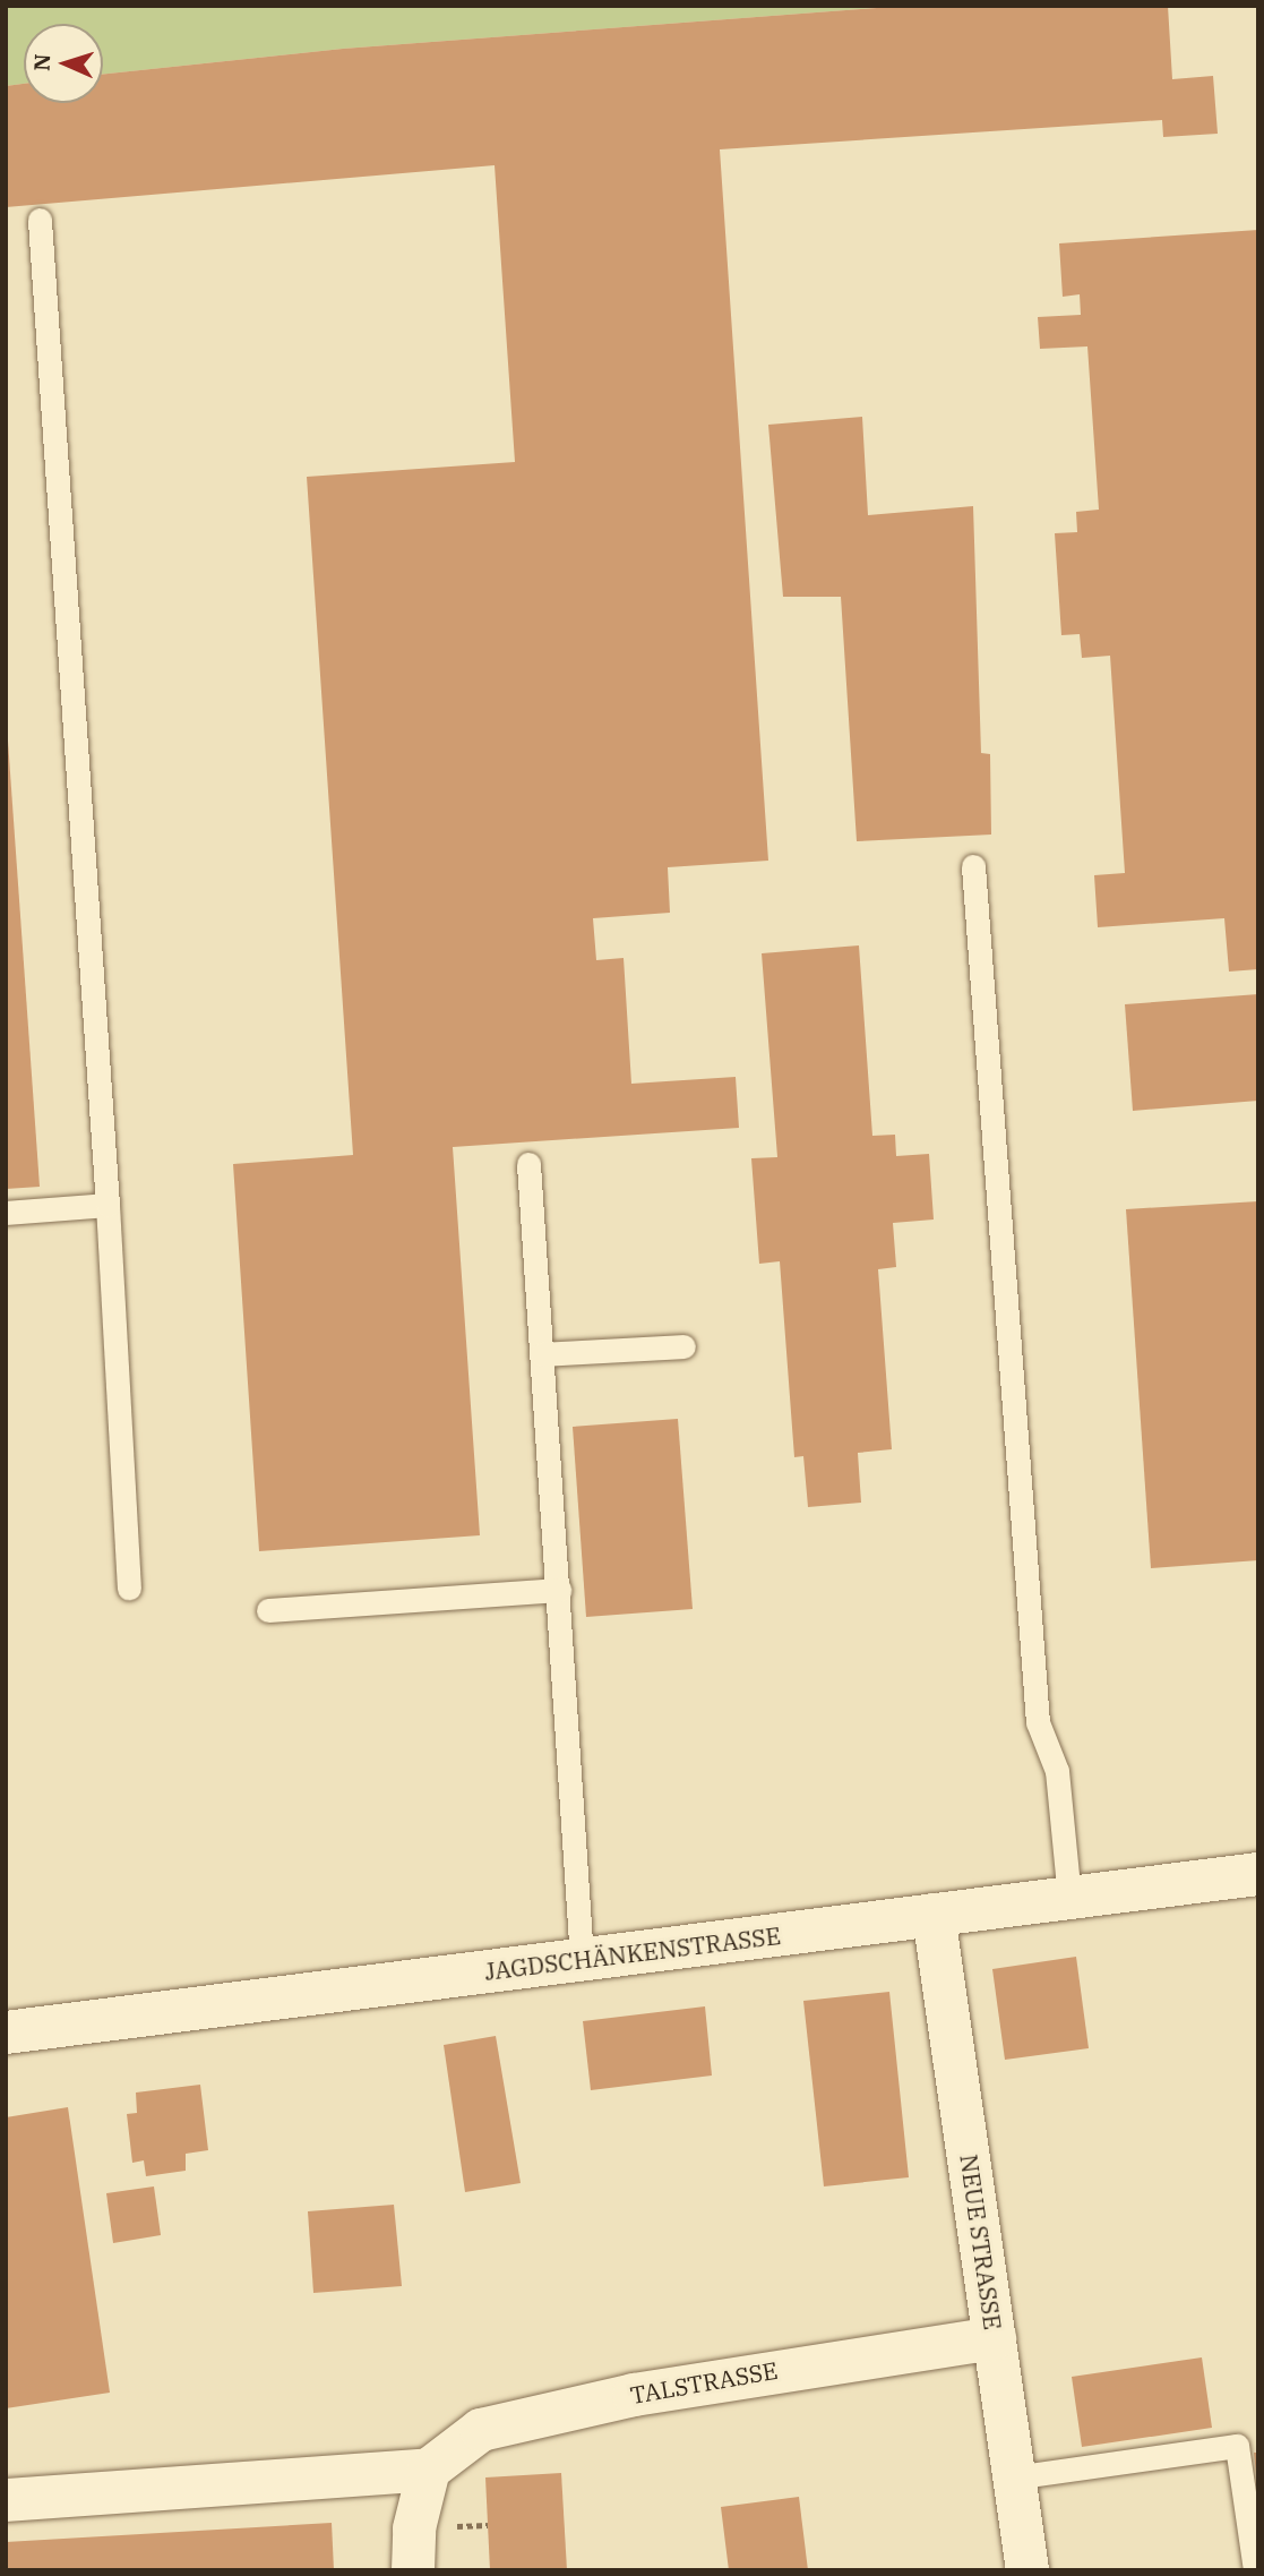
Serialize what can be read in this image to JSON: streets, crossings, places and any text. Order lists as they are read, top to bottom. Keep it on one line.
{"streets":{"street":["JAGDSCHÄNKENSTRASSE","NEUE STRASSE","TALSTRASSE"]},"crossings":[["JAGDSCHÄNKENSTRASSE","NEUE STRASSE"],["NEUE STRASSE","TALSTRASSE"]],"north":"left"}
